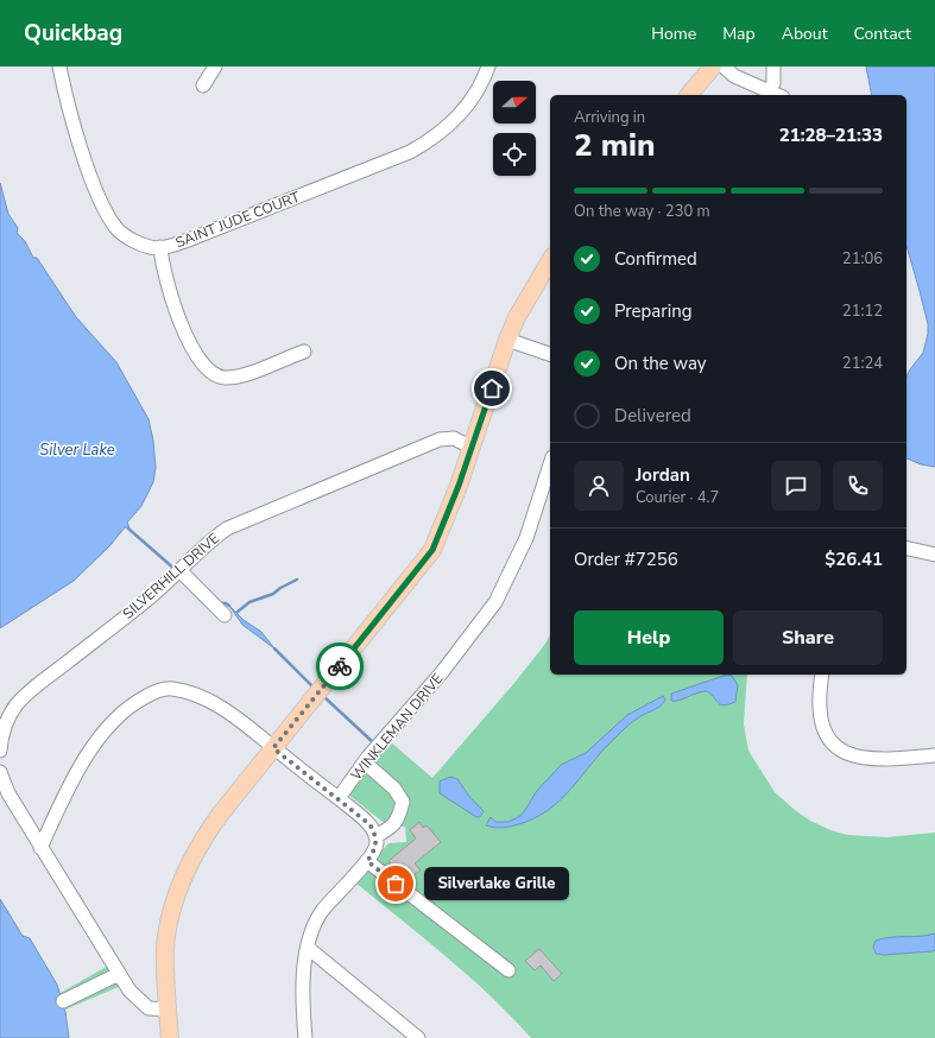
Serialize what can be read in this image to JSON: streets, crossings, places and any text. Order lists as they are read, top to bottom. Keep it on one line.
{"streets":{"street":["SAINT JUDE COURT","SILVERHILL DRIVE","WINKLEMAN DRIVE"]},"water":["Silver Lake"],"places":["Silverlake Grille"],"north":"right","page":{"header":"Quickbag","nav":["Home","Map","About","Contact"],"heading":["2 min","Arriving in","21:28–21:33"],"panel":["Jordan","Courier · 4.7","Order #7256","$26.41"],"bar":"On the way · 230 m","list":[["Confirmed","21:06"],["Preparing","21:12"],["On the way","21:24"],"Delivered"],"buttons":["Help","Share"],"bubble":"Silverlake Grille"}}
